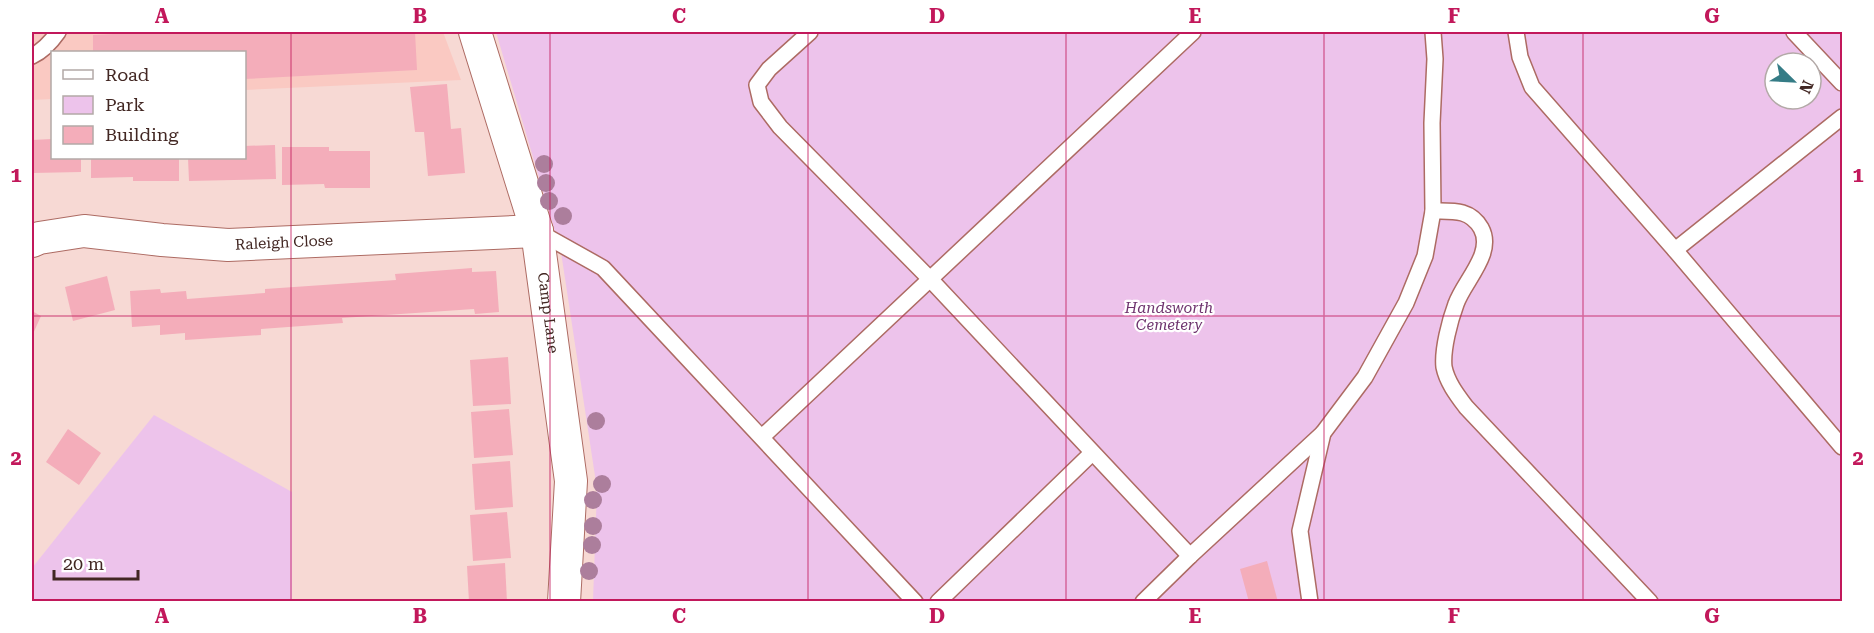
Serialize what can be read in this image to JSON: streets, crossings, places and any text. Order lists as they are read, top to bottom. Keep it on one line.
{"streets":{"street":["Raleigh Close","Camp Lane"]},"crossings":[["Raleigh Close","Camp Lane"]],"parks":["Handsworth Cemetery"],"legend":["Road","Park","Building"],"scale_bar":"20 m","north":"bottom right","grid":{"columns":["A","B","C","D","E","F","G"],"rows":["1","2"]}}
